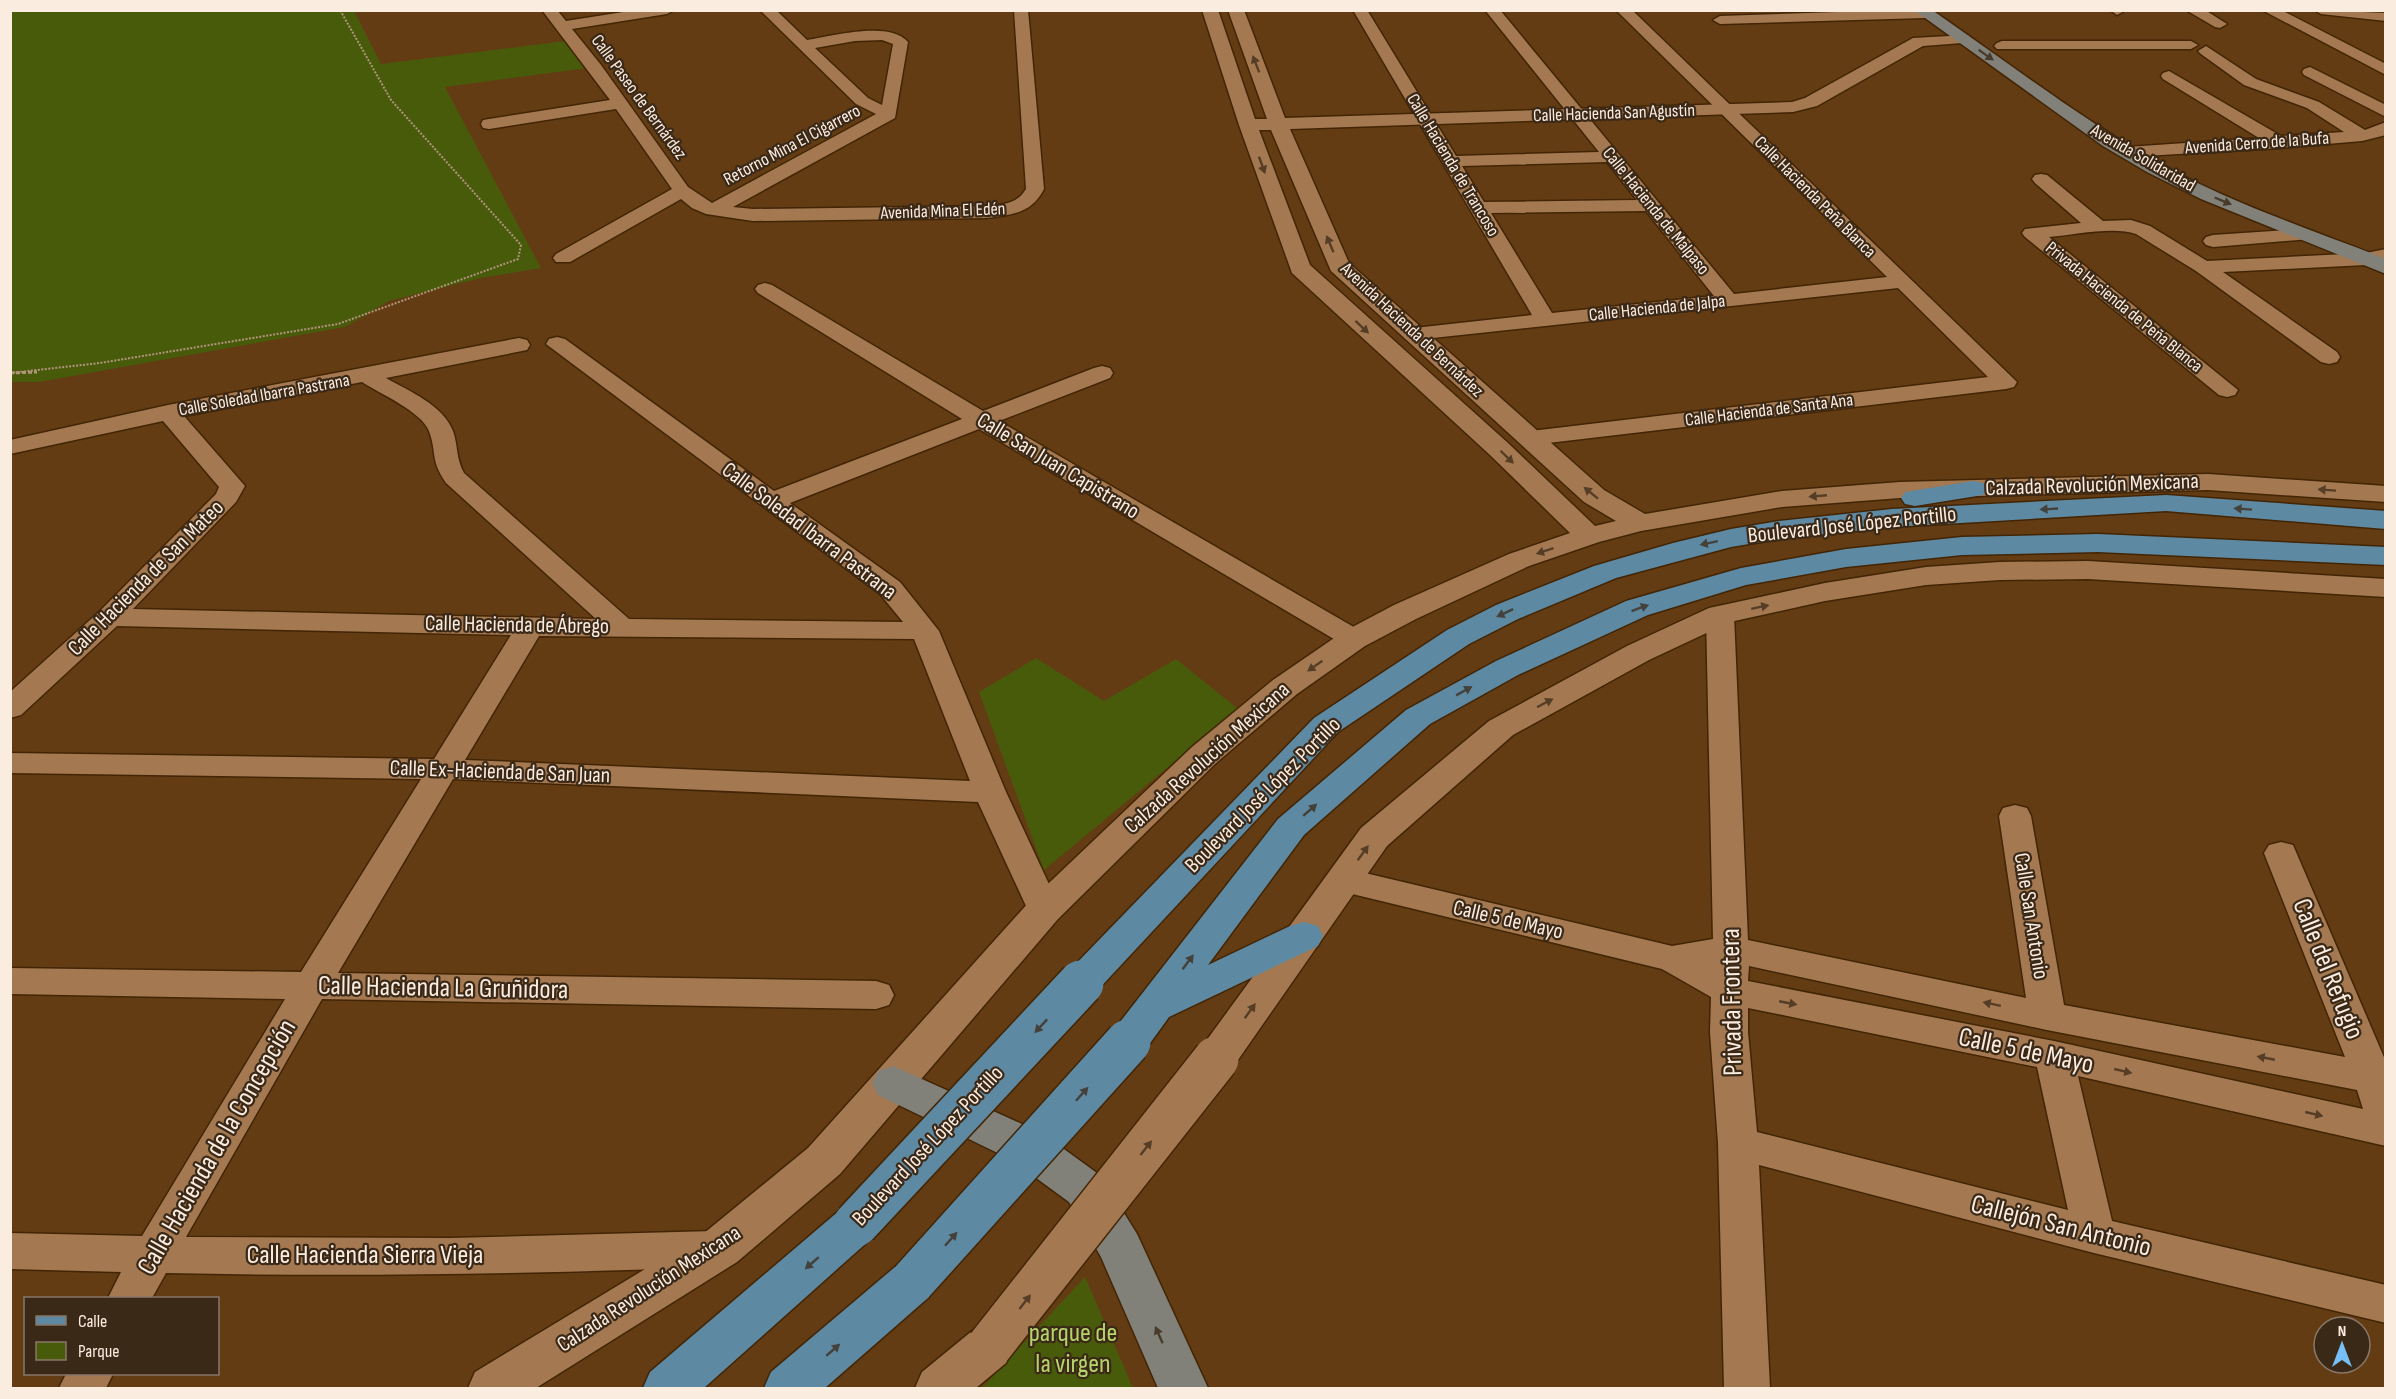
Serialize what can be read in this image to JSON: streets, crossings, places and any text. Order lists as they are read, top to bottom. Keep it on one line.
{"streets":{"main road":["Avenida Solidaridad","Boulevard José López Portillo"],"street":["Calle Paseo de Bernárdez","Calle Hacienda San Agustín","Avenida Cerro de la Bufa","Retorno Mina El Cigarrero","Calle Hacienda de Trancoso","Calle Hacienda Peña Blanca","Avenida Mina El Edén","Calle Hacienda de Malpaso","Privada Hacienda de Peña Blanca","Calle Hacienda de Jalpa","Avenida Hacienda de Bernárdez","Calle Soledad Ibarra Pastrana","Calle Hacienda de Santa Ana","Calle San Juan Capistrano","Calzada Revolución Mexicana","Calle Hacienda de San Mateo","Calle Hacienda de Ábrego","Calle Ex-Hacienda de San Juan","Calle San Antonio","Calle 5 de Mayo","Calle del Refugio","Calle Hacienda La Gruñidora","Privada Frontera","Calle Hacienda de la Concepción","Callejón San Antonio","Calle Hacienda Sierra Vieja"]},"crossings":[["Calle Paseo de Bernárdez","Retorno Mina El Cigarrero"],["Calle Paseo de Bernárdez","Avenida Mina El Edén"],["Calle Hacienda San Agustín","Avenida Solidaridad"],["Calle Hacienda San Agustín","Calle Hacienda de Trancoso"],["Calle Hacienda San Agustín","Calle Hacienda Peña Blanca"],["Calle Hacienda San Agustín","Calle Hacienda de Malpaso"],["Calle Hacienda San Agustín","Avenida Hacienda de Bernárdez"],["Avenida Cerro de la Bufa","Avenida Solidaridad"],["Retorno Mina El Cigarrero","Avenida Mina El Edén"],["Calle Hacienda de Trancoso","Calle Hacienda de Jalpa"],["Calle Hacienda Peña Blanca","Calle Hacienda de Jalpa"],["Calle Hacienda Peña Blanca","Calle Hacienda de Santa Ana"],["Calle Hacienda de Malpaso","Calle Hacienda de Jalpa"],["Calle Hacienda de Jalpa","Avenida Hacienda de Bernárdez"],["Avenida Hacienda de Bernárdez","Calle Hacienda de Santa Ana"],["Avenida Hacienda de Bernárdez","Calzada Revolución Mexicana"],["Calle Soledad Ibarra Pastrana","Calzada Revolución Mexicana"],["Calle Soledad Ibarra Pastrana","Calle Hacienda de San Mateo"],["Calle Soledad Ibarra Pastrana","Calle Hacienda de Ábrego"],["Calle Soledad Ibarra Pastrana","Calle Ex-Hacienda de San Juan"],["Calle San Juan Capistrano","Calzada Revolución Mexicana"],["Calzada Revolución Mexicana","Calle Hacienda Sierra Vieja"],["Calle Hacienda de San Mateo","Calle Hacienda de Ábrego"],["Calle Hacienda de Ábrego","Calle Hacienda de la Concepción"],["Calle Ex-Hacienda de San Juan","Calle Hacienda de la Concepción"],["Calle San Antonio","Calle 5 de Mayo"],["Calle 5 de Mayo","Calle del Refugio"],["Calle 5 de Mayo","Privada Frontera"],["Calle Hacienda La Gruñidora","Calle Hacienda de la Concepción"],["Privada Frontera","Callejón San Antonio"],["Calle Hacienda de la Concepción","Calle Hacienda Sierra Vieja"]],"parks":["parque de la virgen"],"legend":["Calle","Parque"],"north":"top"}
